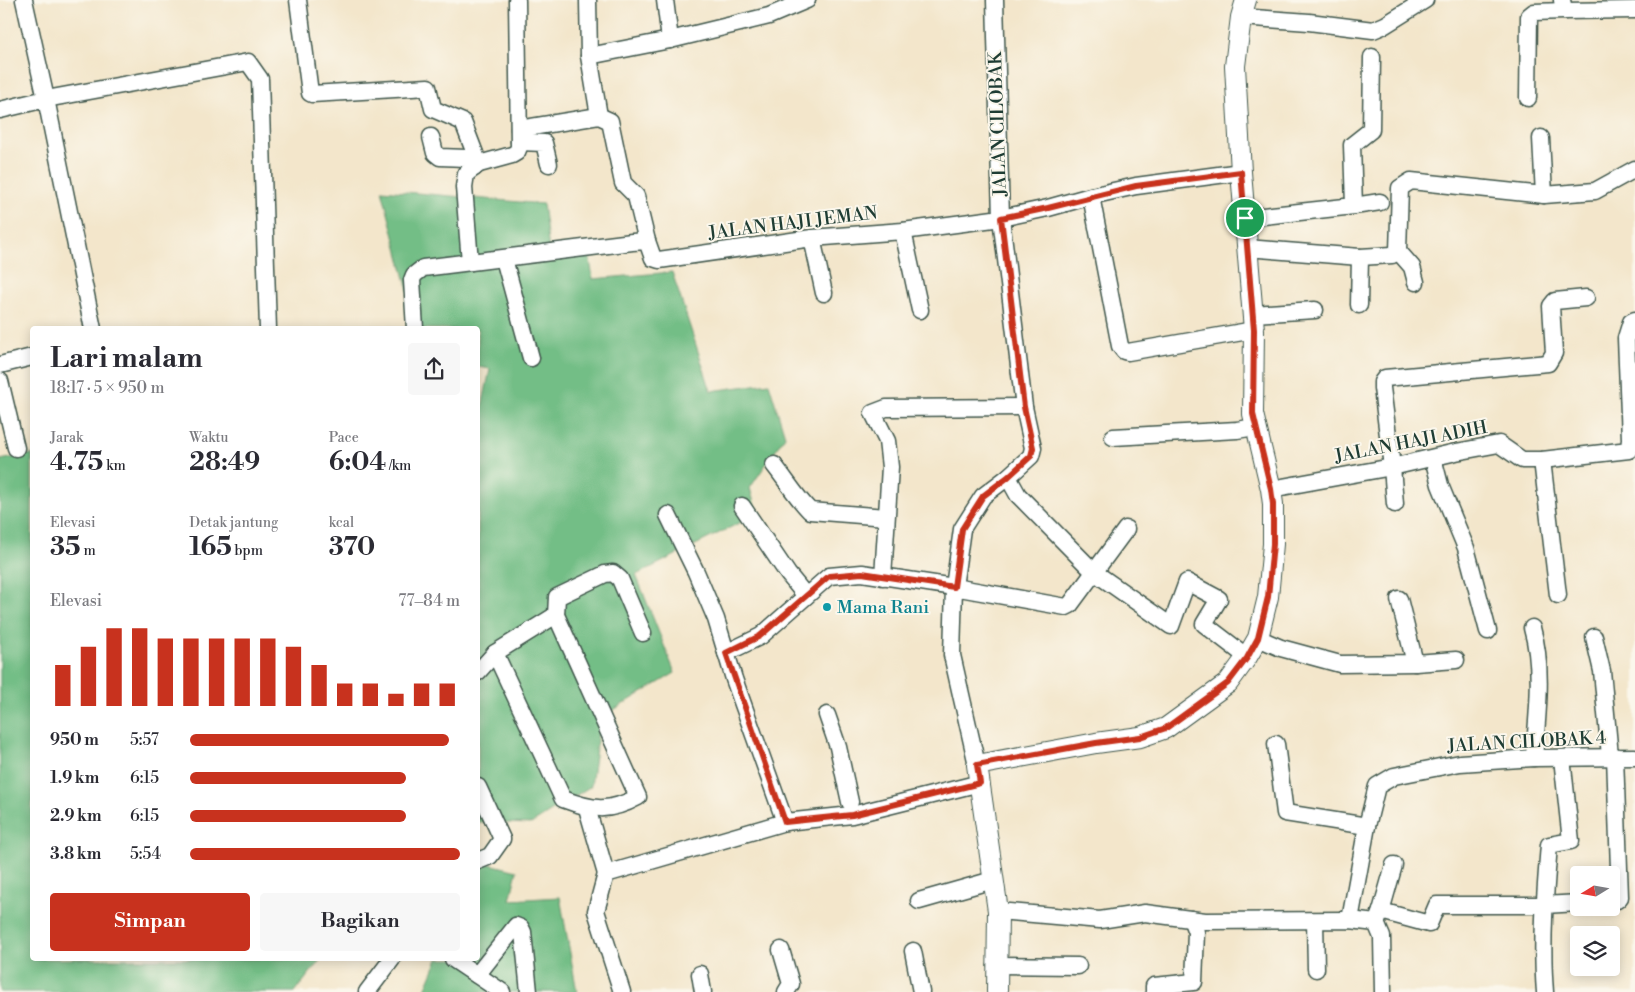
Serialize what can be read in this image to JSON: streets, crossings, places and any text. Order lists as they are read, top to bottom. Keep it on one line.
{"streets":{"street":["JALAN CILOBAK","JALAN HAJI JEMAN","JALAN HAJI ADIH","JALAN CILOBAK 4"]},"crossings":[["JALAN CILOBAK","JALAN HAJI JEMAN"]],"places":["Mama Rani"],"north":"left","page":{"heading":["Lari malam","18:17 · 5 × 950 m"],"stats":[["Jarak","4.75 km"],["Waktu","28:49"],["Pace","6:04 /km"],["Elevasi","35 m"],["Detak jantung","165 bpm"],["kcal","370"]],"chart":["Elevasi","77–84 m"],"list":[{"name":"950 m","note":"5:57"},{"name":"1.9 km","note":"6:15"},{"name":"2.9 km","note":"6:15"},{"name":"3.8 km","note":"5:54"}],"buttons":["Simpan","Bagikan"]}}
